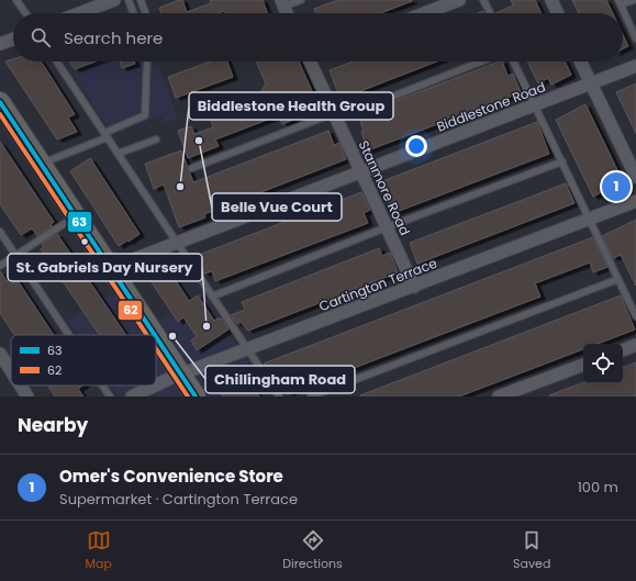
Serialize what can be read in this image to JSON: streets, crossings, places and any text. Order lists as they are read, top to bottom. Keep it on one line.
{"streets":{"street":["Biddlestone Road","Stanmore Road","Cartington Terrace"]},"crossings":[["Biddlestone Road","Stanmore Road"],["Stanmore Road","Cartington Terrace"]],"places":["Belle Vue Court","Biddlestone Health Group","St. Gabriels Day Nursery","Chillingham Road"],"lines":["transit line 63","transit line 62"],"legend":["63","62"],"page":{"search":"Search here","pins":"1","heading":"Nearby","list":[{"mark":"1","name":"Omer's Convenience Store","note":"Supermarket · Cartington Terrace","value":"100 m"}],"nav":["Map","Directions","Saved"]}}
